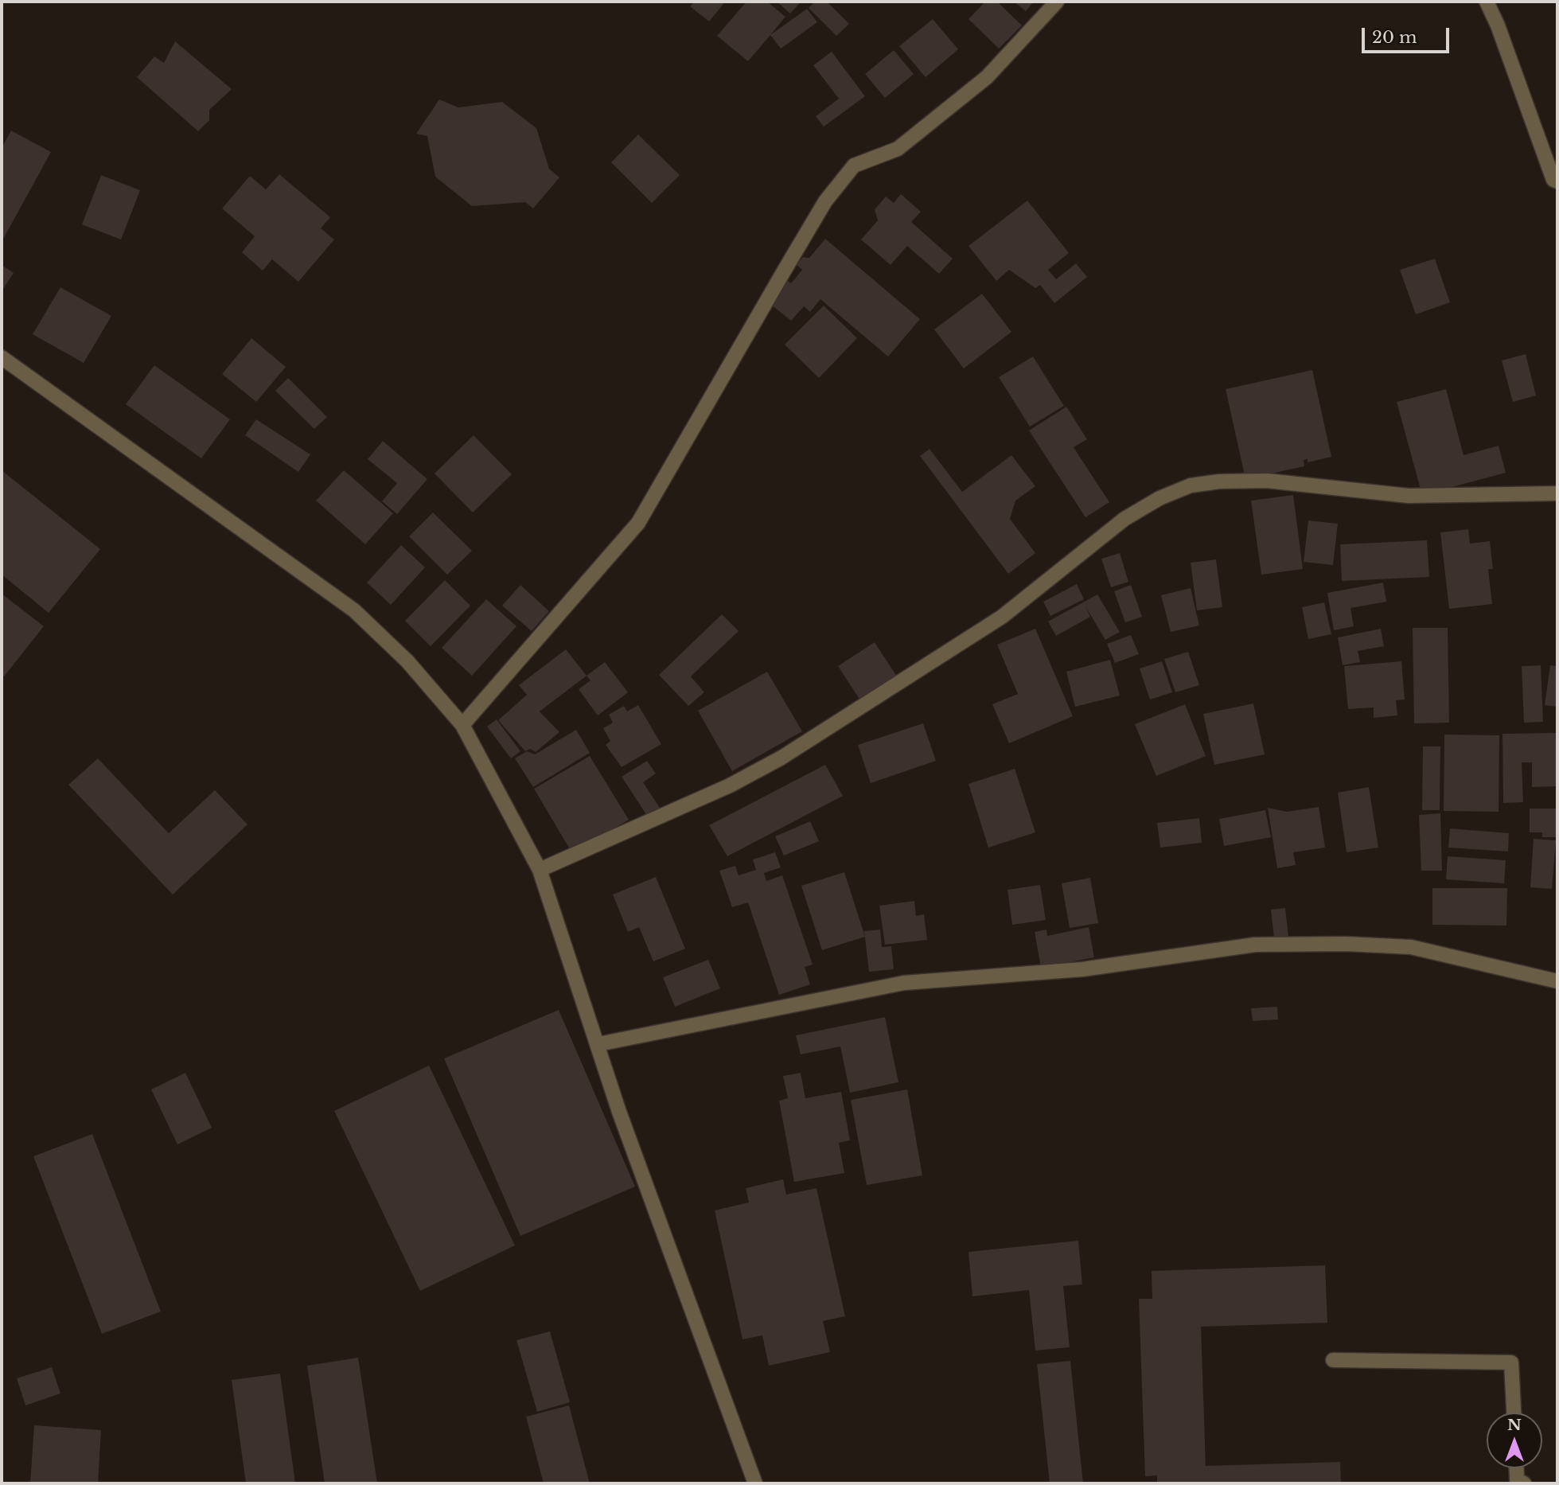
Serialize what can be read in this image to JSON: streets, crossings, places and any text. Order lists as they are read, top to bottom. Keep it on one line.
{"scale_bar":"20 m","north":"top"}
